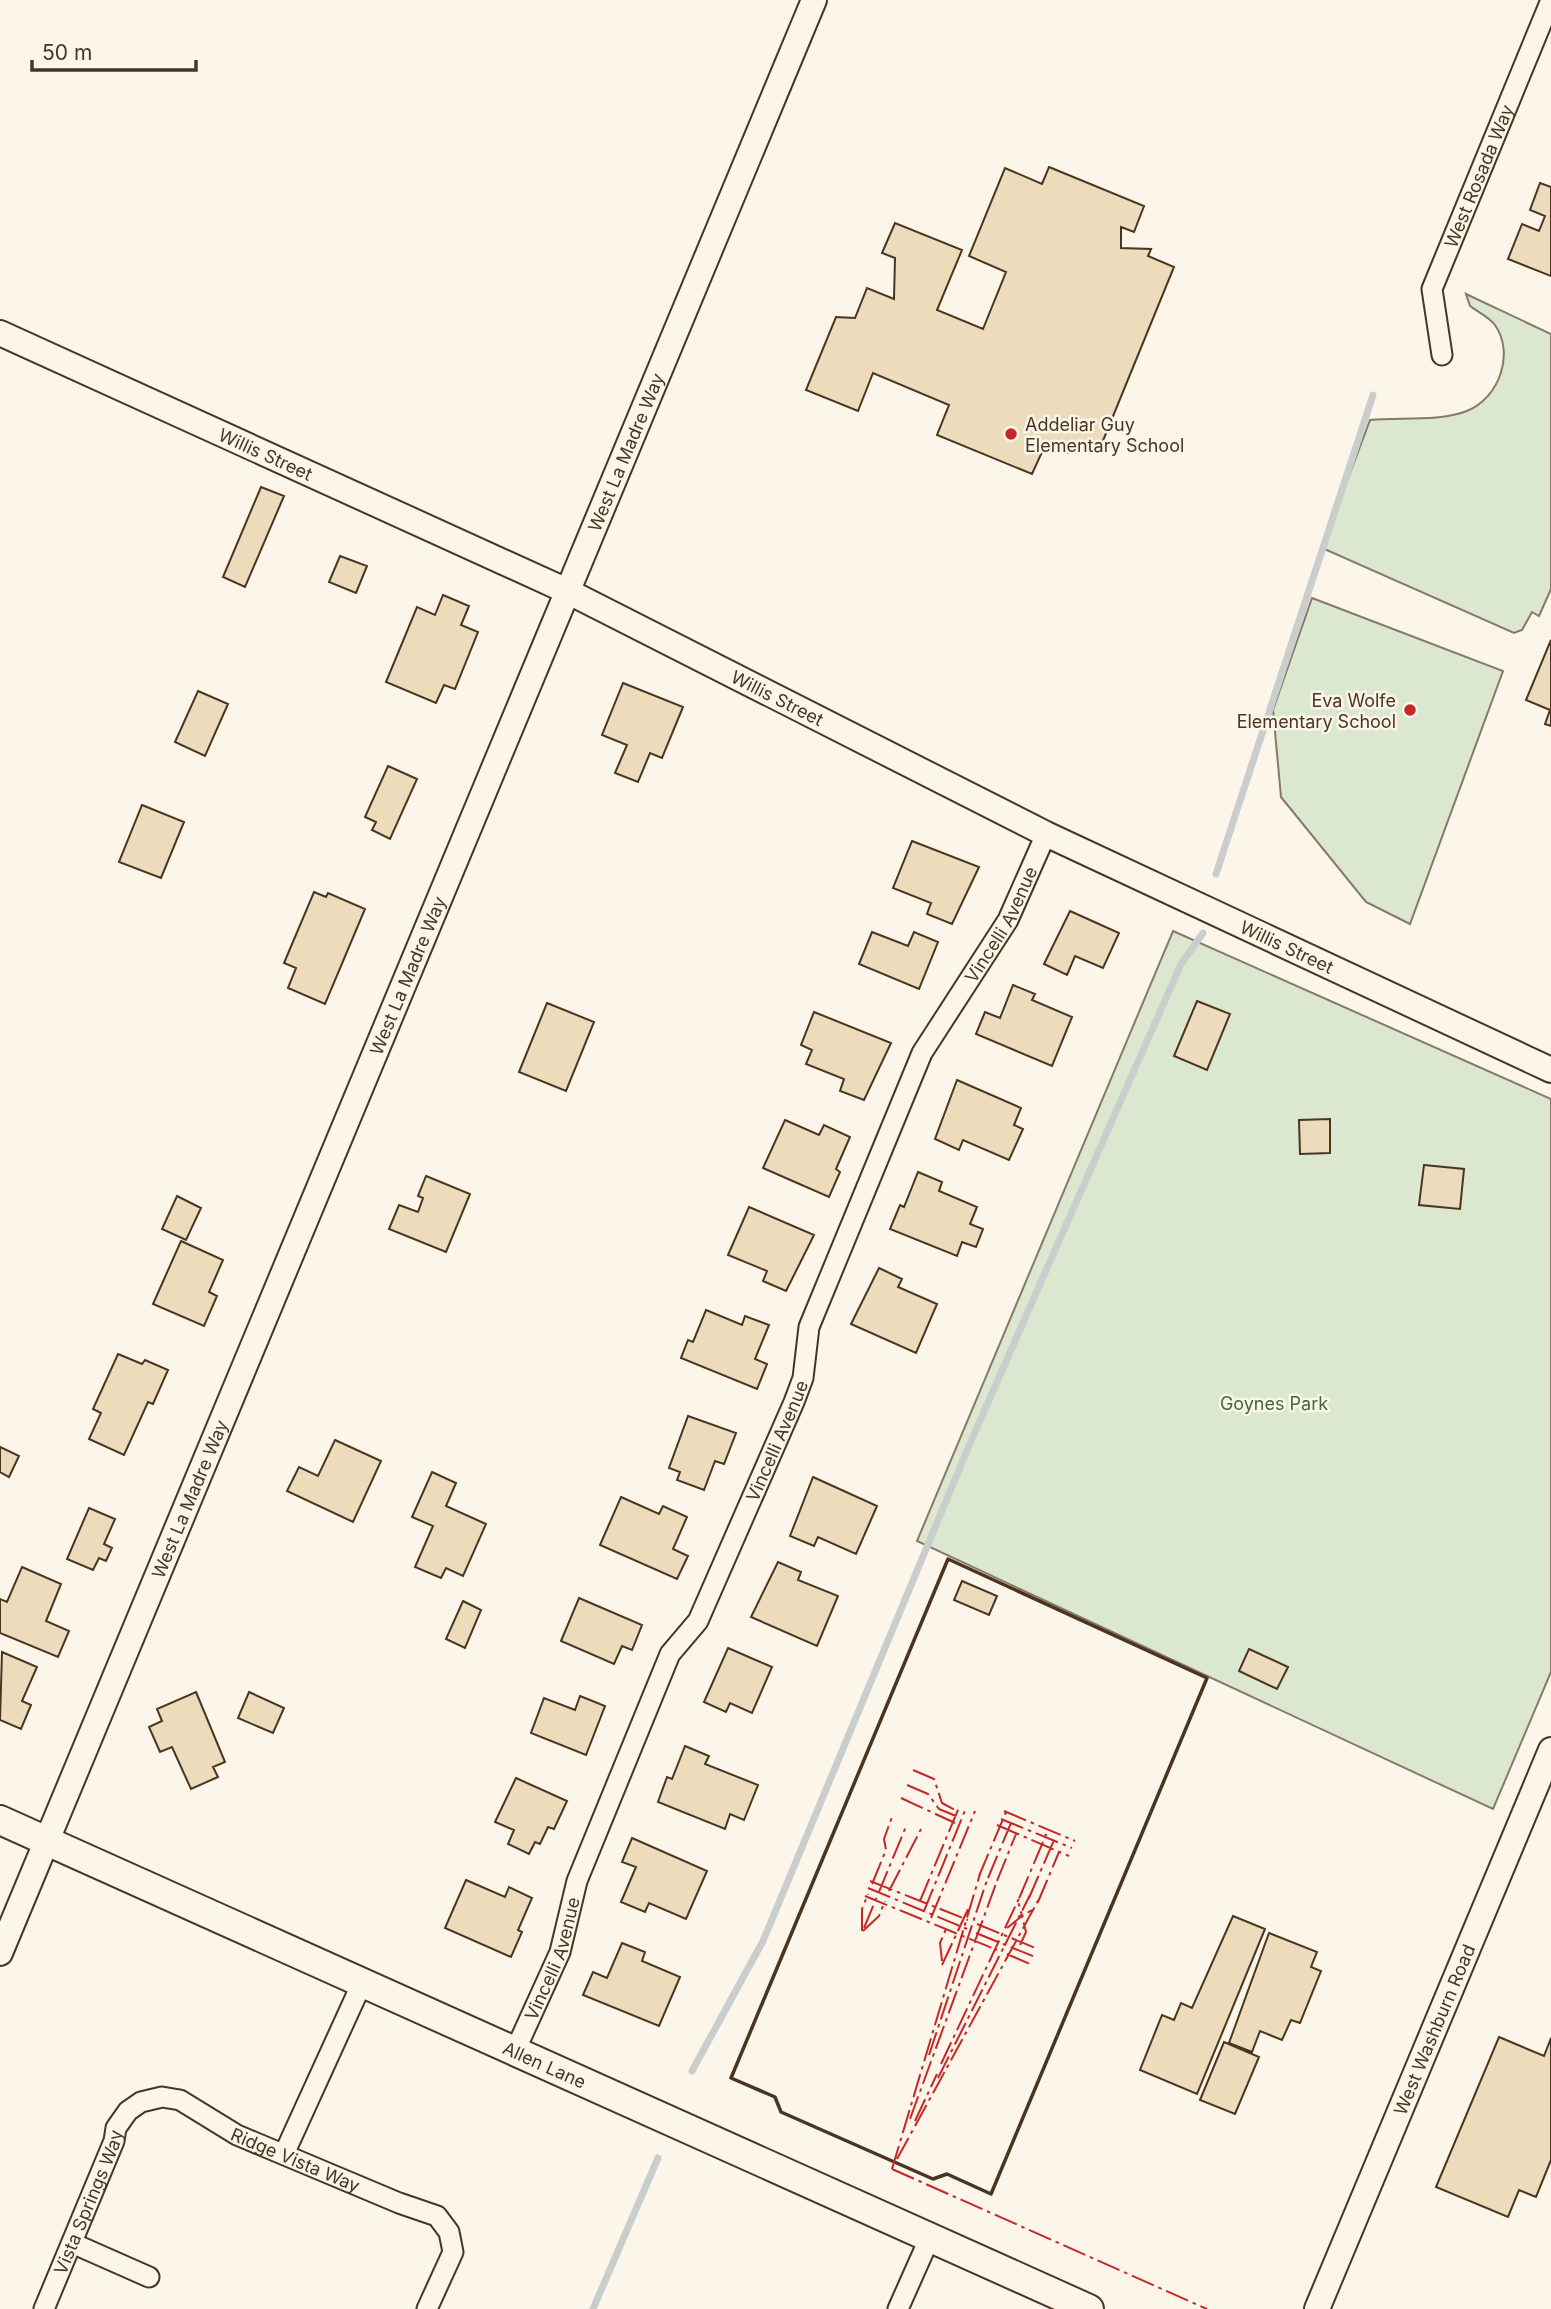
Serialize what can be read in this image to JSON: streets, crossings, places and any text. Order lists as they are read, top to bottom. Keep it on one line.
{"streets":{"main road":["Allen Lane"],"street":["West Rosada Way","West La Madre Way","Willis Street","Vincelli Avenue","West Washburn Road","Ridge Vista Way","Vista Springs Way"]},"crossings":[["West La Madre Way","Willis Street"],["West La Madre Way","Allen Lane"],["Willis Street","Vincelli Avenue"],["Vincelli Avenue","Allen Lane"],["Ridge Vista Way","Vista Springs Way"]],"parks":["Goynes Park"],"places":["Addeliar Guy Elementary School","Eva Wolfe Elementary School"],"scale_bar":"50 m"}
